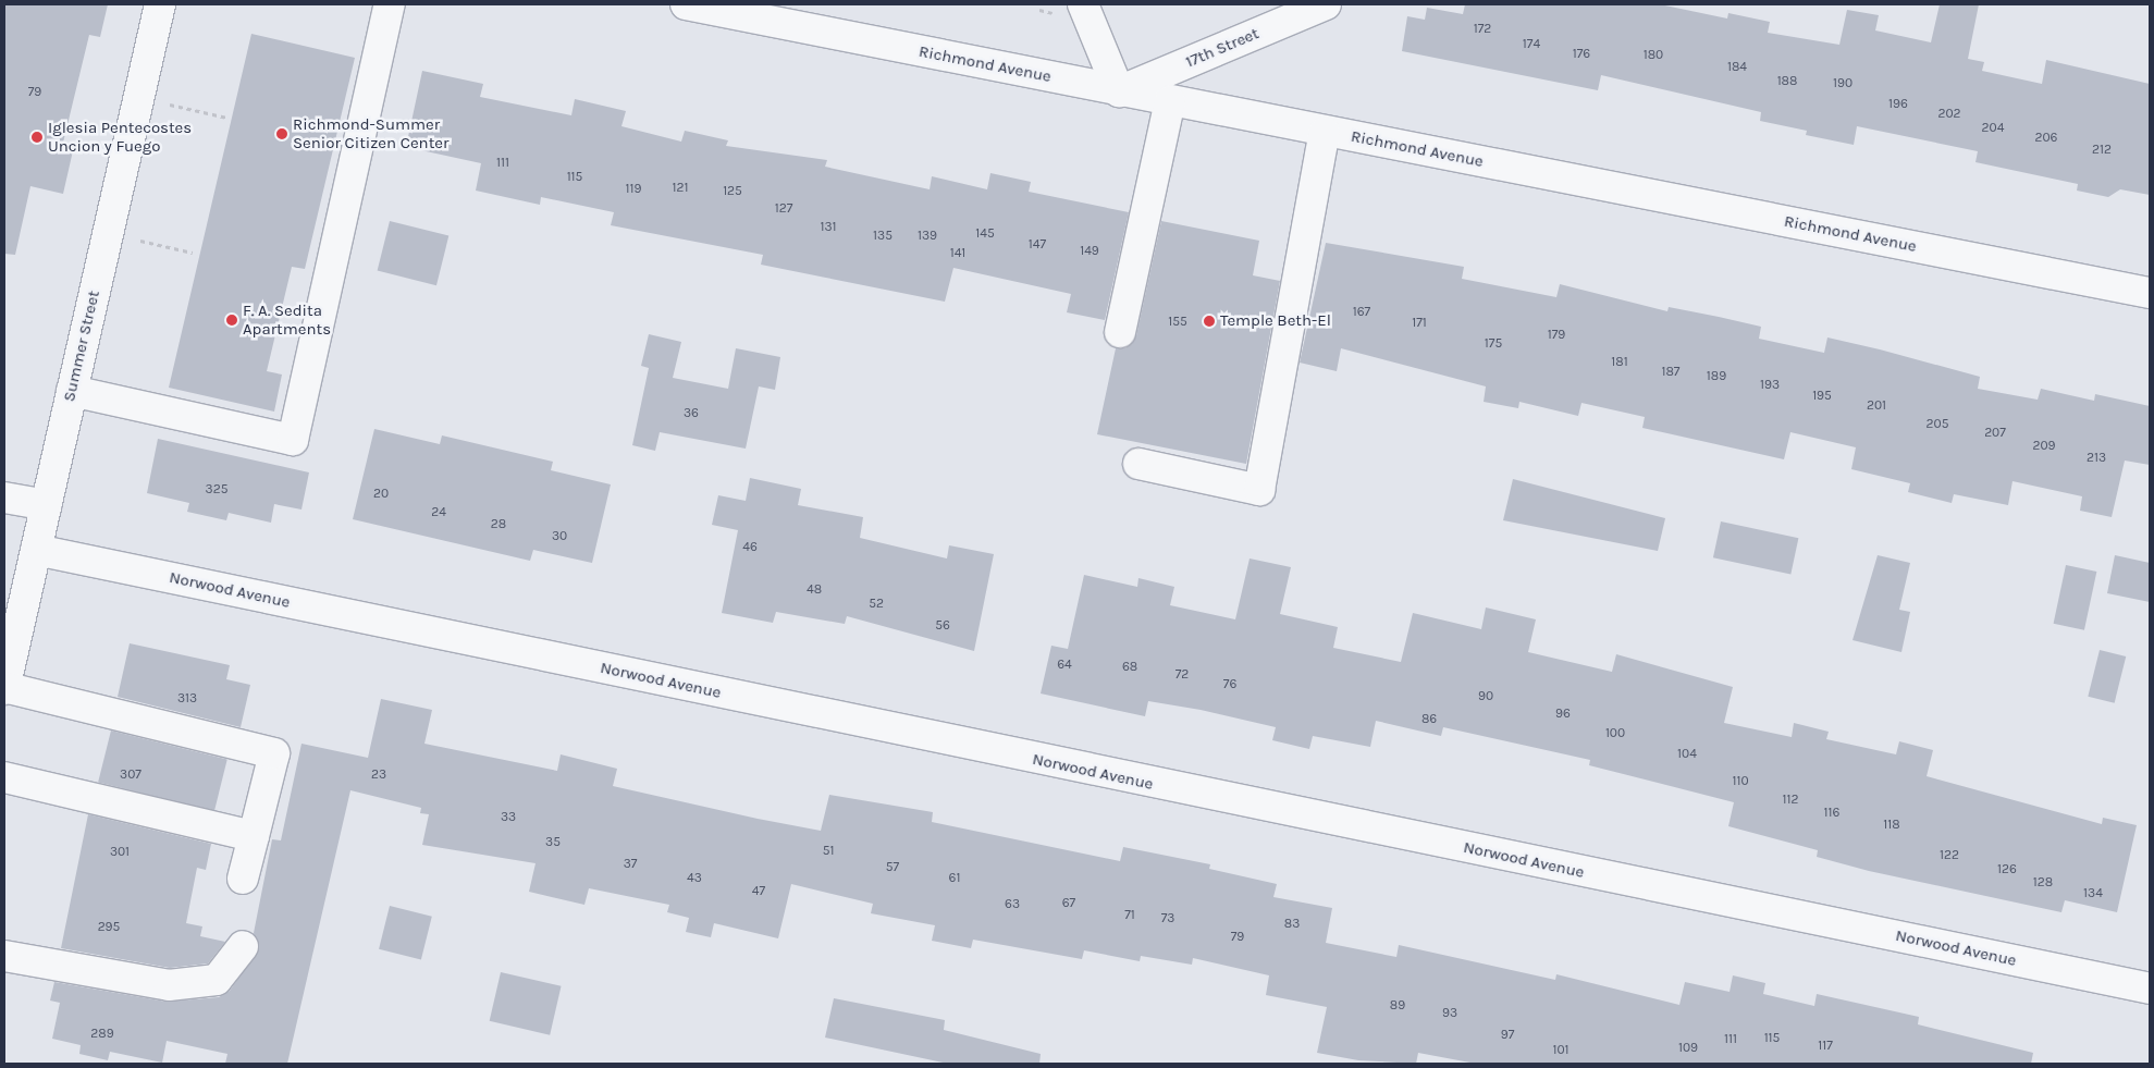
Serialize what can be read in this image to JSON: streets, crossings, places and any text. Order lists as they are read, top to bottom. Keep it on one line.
{"streets":{"street":["17th Street","Richmond Avenue","Summer Street","Norwood Avenue"]},"crossings":[["17th Street","Richmond Avenue"],["Summer Street","Norwood Avenue"]],"places":["Richmond-Summer Senior Citizen Center","Iglesia Pentecostes Uncion y Fuego","F. A. Sedita Apartments","Temple Beth-El"],"house_numbers":["172","174","176","180","184","188","190","79","196","202","204","206","212","111","115","121","119","125","127","131","145","135","139","147","149","141","167","155","171","179","175","181","187","189","193","195","201","36","205","207","209","213","325","20","24","28","30","46","48","52","56","64","68","72","76","90","313","96","86","100","104","307","23","110","112","116","33","118","35","51","301","122","37","57","126","43","61","128","47","134","67","63","71","73","83","295","79","89","93","289","97","115","111","117","109","101"]}
